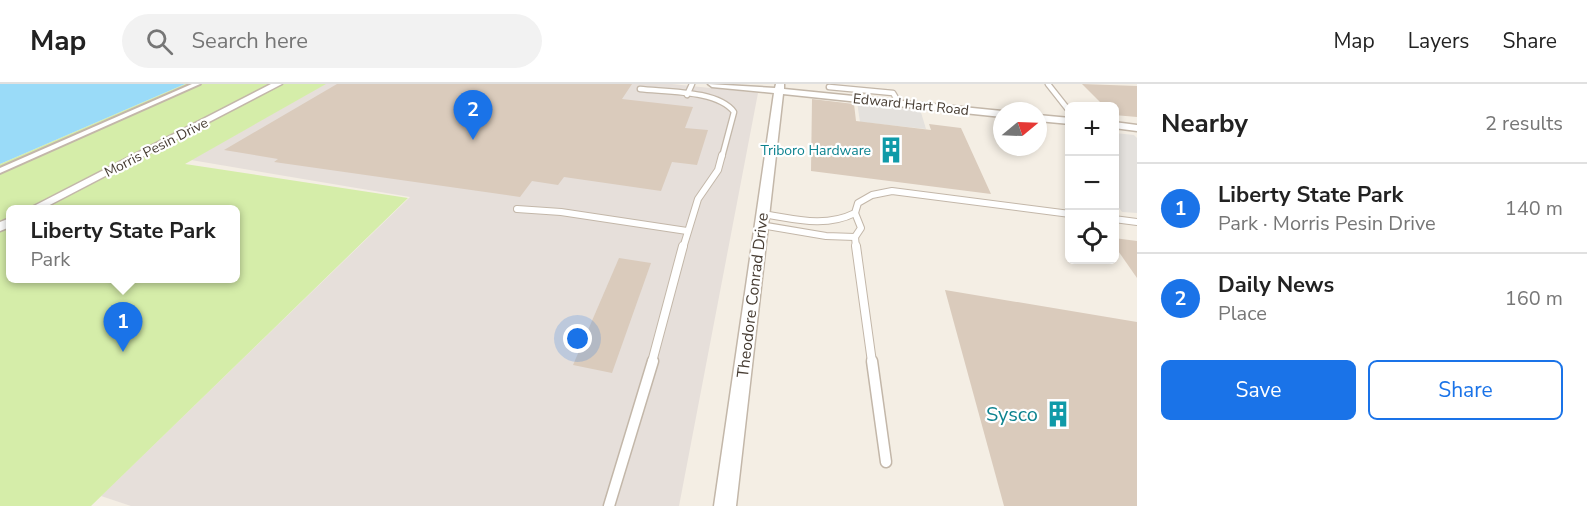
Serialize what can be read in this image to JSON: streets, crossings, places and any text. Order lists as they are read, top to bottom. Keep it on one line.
{"streets":{"street":["Edward Hart Road","Morris Pesin Drive","Theodore Conrad Drive"]},"crossings":[["Edward Hart Road","Theodore Conrad Drive"]],"places":{"building":["Triboro Hardware","Sysco"]},"north":"right","page":{"header":"Map","search":"Search here","nav":["Map","Layers","Share"],"heading":["Nearby","2 results"],"pins":["2","1"],"map_buttons":["+","−"],"list":[{"mark":"1","name":"Liberty State Park","note":"Park · Morris Pesin Drive","value":"140 m"},{"mark":"2","name":"Daily News","note":"Place","value":"160 m"}],"popup":["Liberty State Park","Park"],"buttons":["Save","Share"]}}
